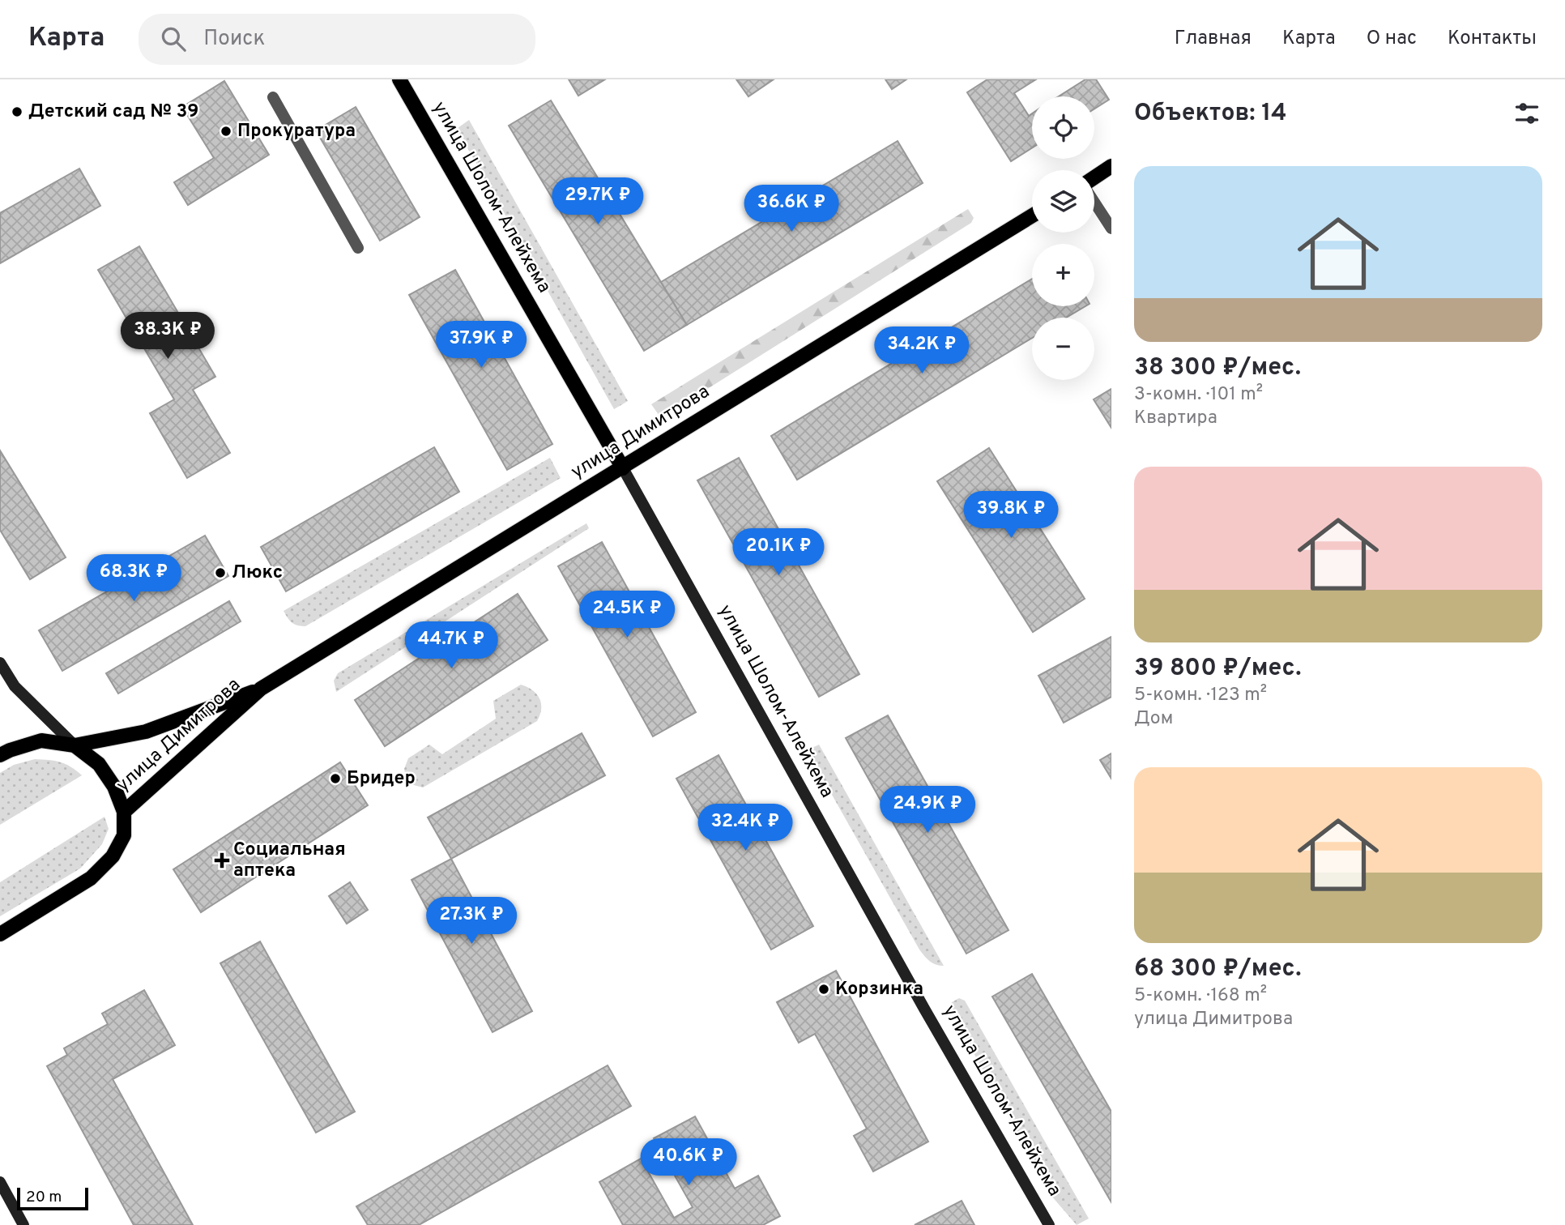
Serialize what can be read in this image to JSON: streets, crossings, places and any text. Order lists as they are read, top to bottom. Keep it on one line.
{"streets":{"main road":["улица Шолом-Алейхема","улица Димитрова"]},"crossings":[["улица Шолом-Алейхема","улица Димитрова"]],"places":{"other":["Детский сад № 39","Прокуратура","Люкс","Бридер","Корзинка"],"health":["Социальная аптека"]},"scale_bar":"20 m","page":{"header":"Карта","search":"Поиск","nav":["Главная","Карта","О нас","Контакты"],"heading":"Объектов: 14","map_buttons":["+","−"],"list":[{"name":"38 300 ₽/мес.","note":"3-комн. · 101 m² · Квартира"},{"name":"39 800 ₽/мес.","note":"5-комн. · 123 m² · Дом"},{"name":"68 300 ₽/мес.","note":"5-комн. · 168 m² · улица Димитрова"}],"price":["29.7K ₽","36.6K ₽","38.3K ₽","37.9K ₽","34.2K ₽","39.8K ₽","20.1K ₽","68.3K ₽","24.5K ₽","44.7K ₽","24.9K ₽","32.4K ₽","27.3K ₽","40.6K ₽"],"scale":"20 m"}}
